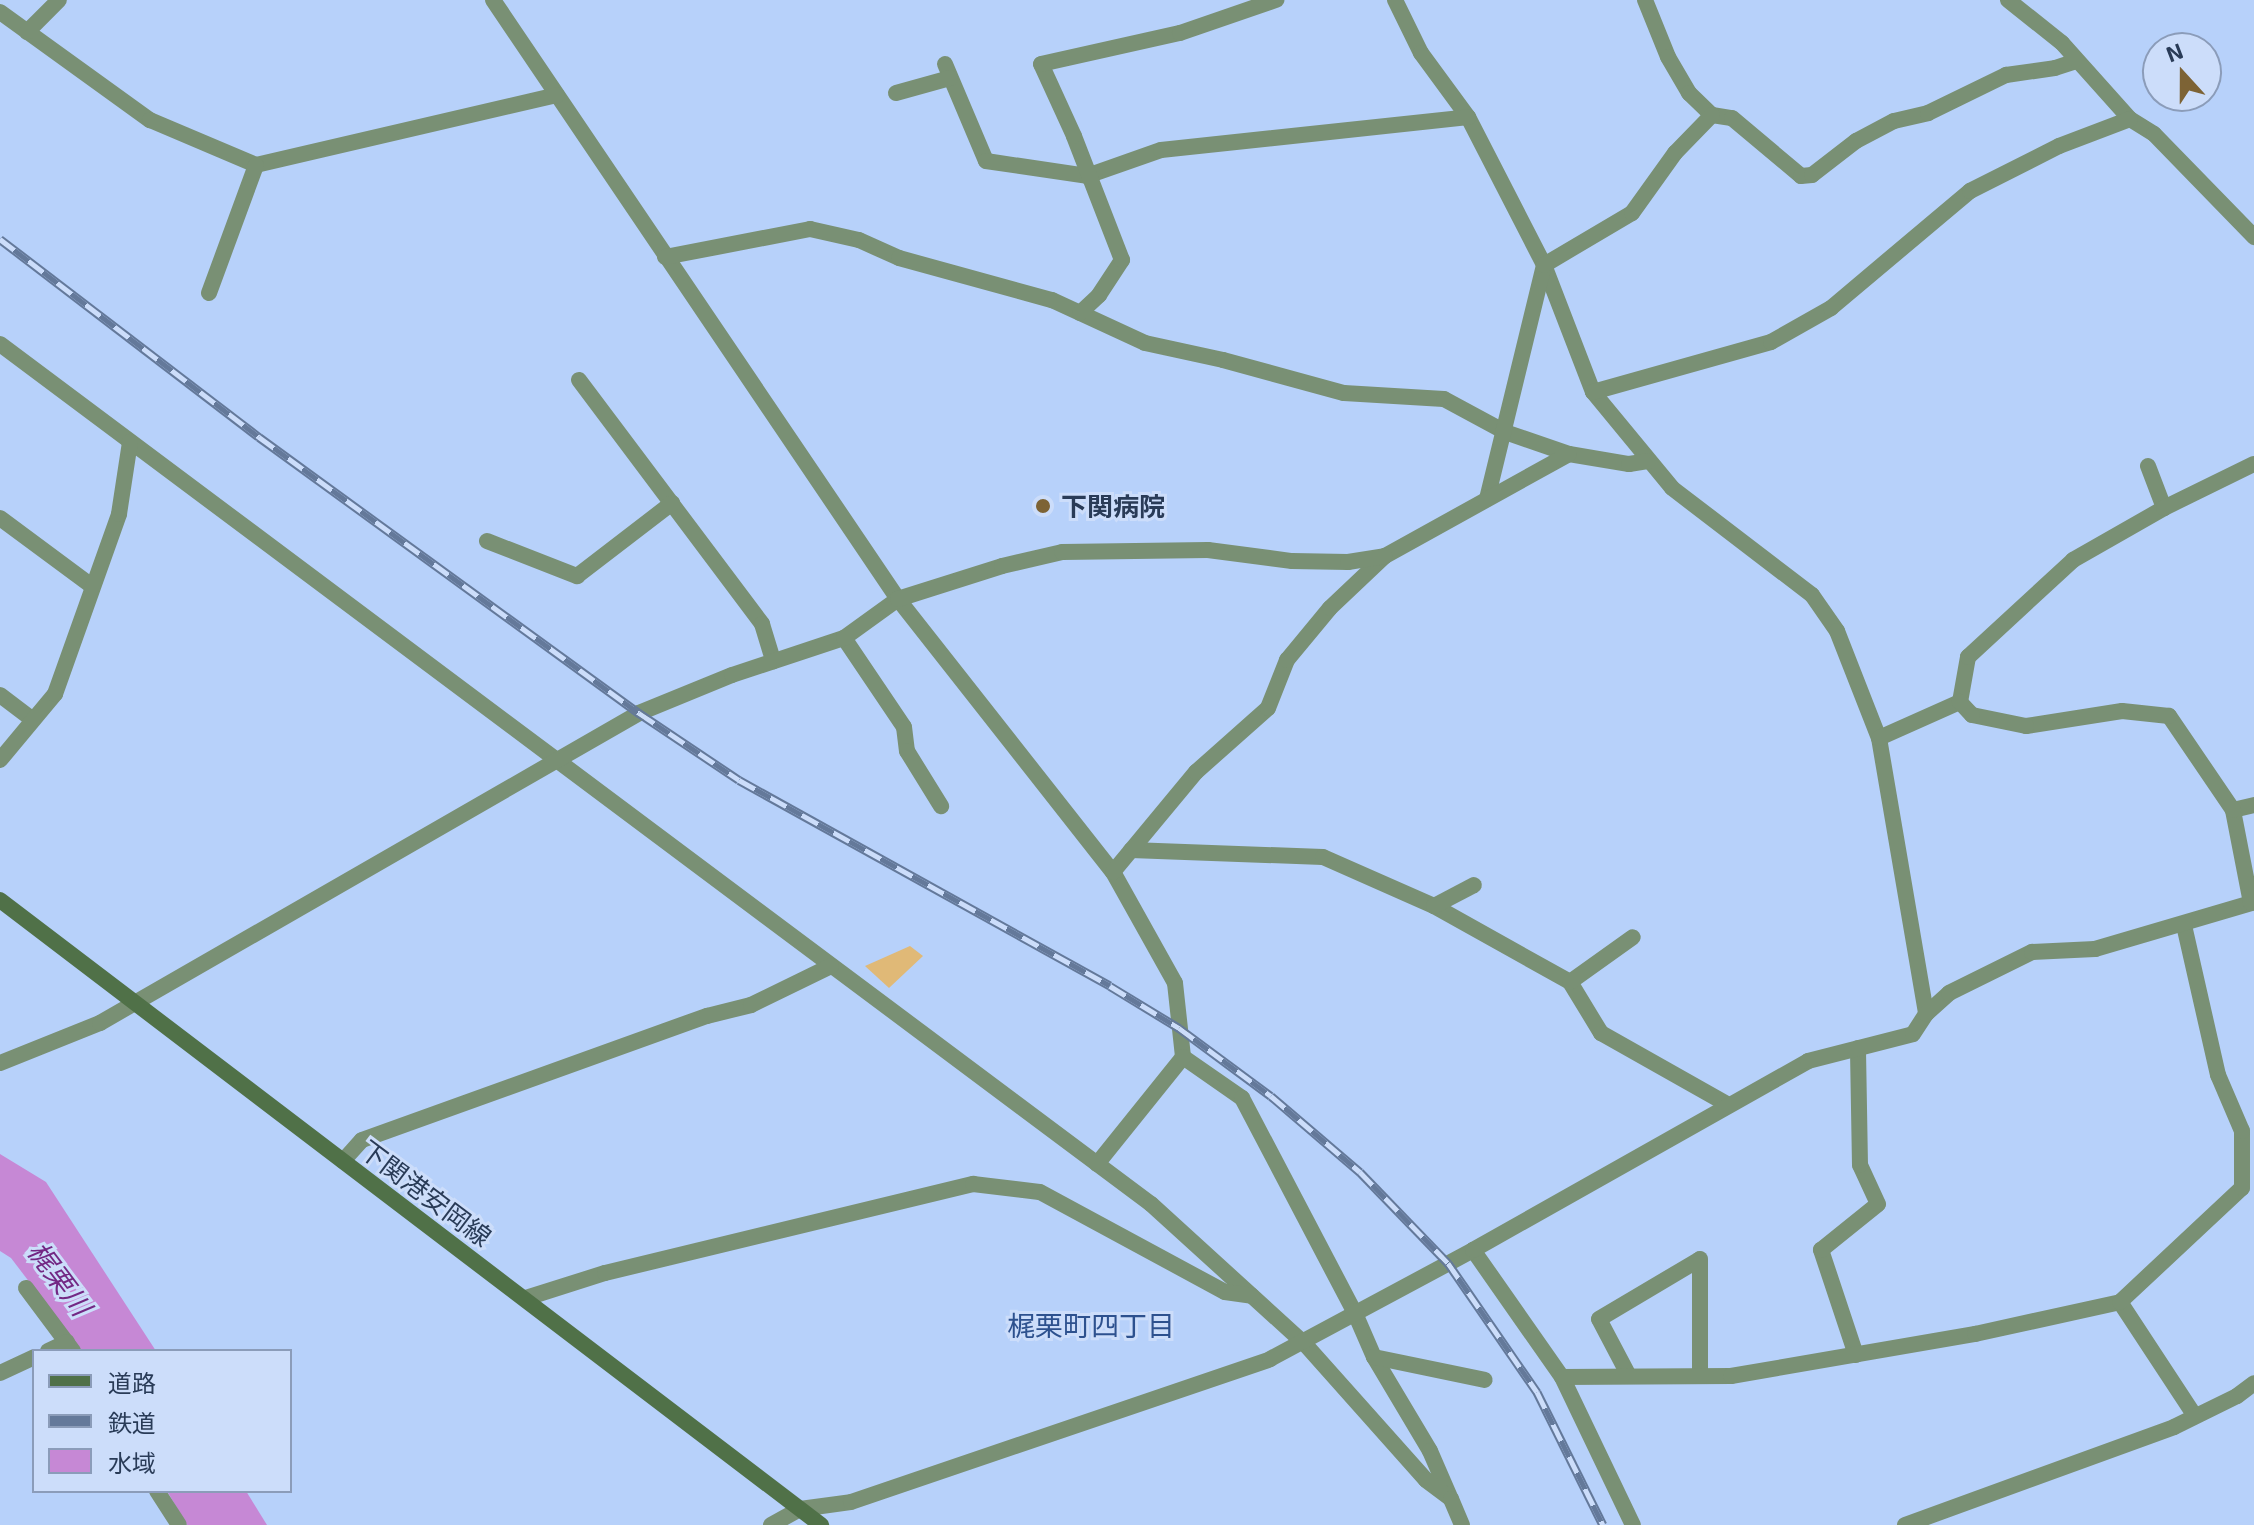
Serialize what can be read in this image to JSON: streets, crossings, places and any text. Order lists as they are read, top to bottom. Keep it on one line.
{"streets":{"main road":["下関港安岡線"]},"districts":["梶栗町四丁目"],"water":["梶栗川"],"places":["下関病院"],"legend":["道路","鉄道","水域"],"north":"top"}
